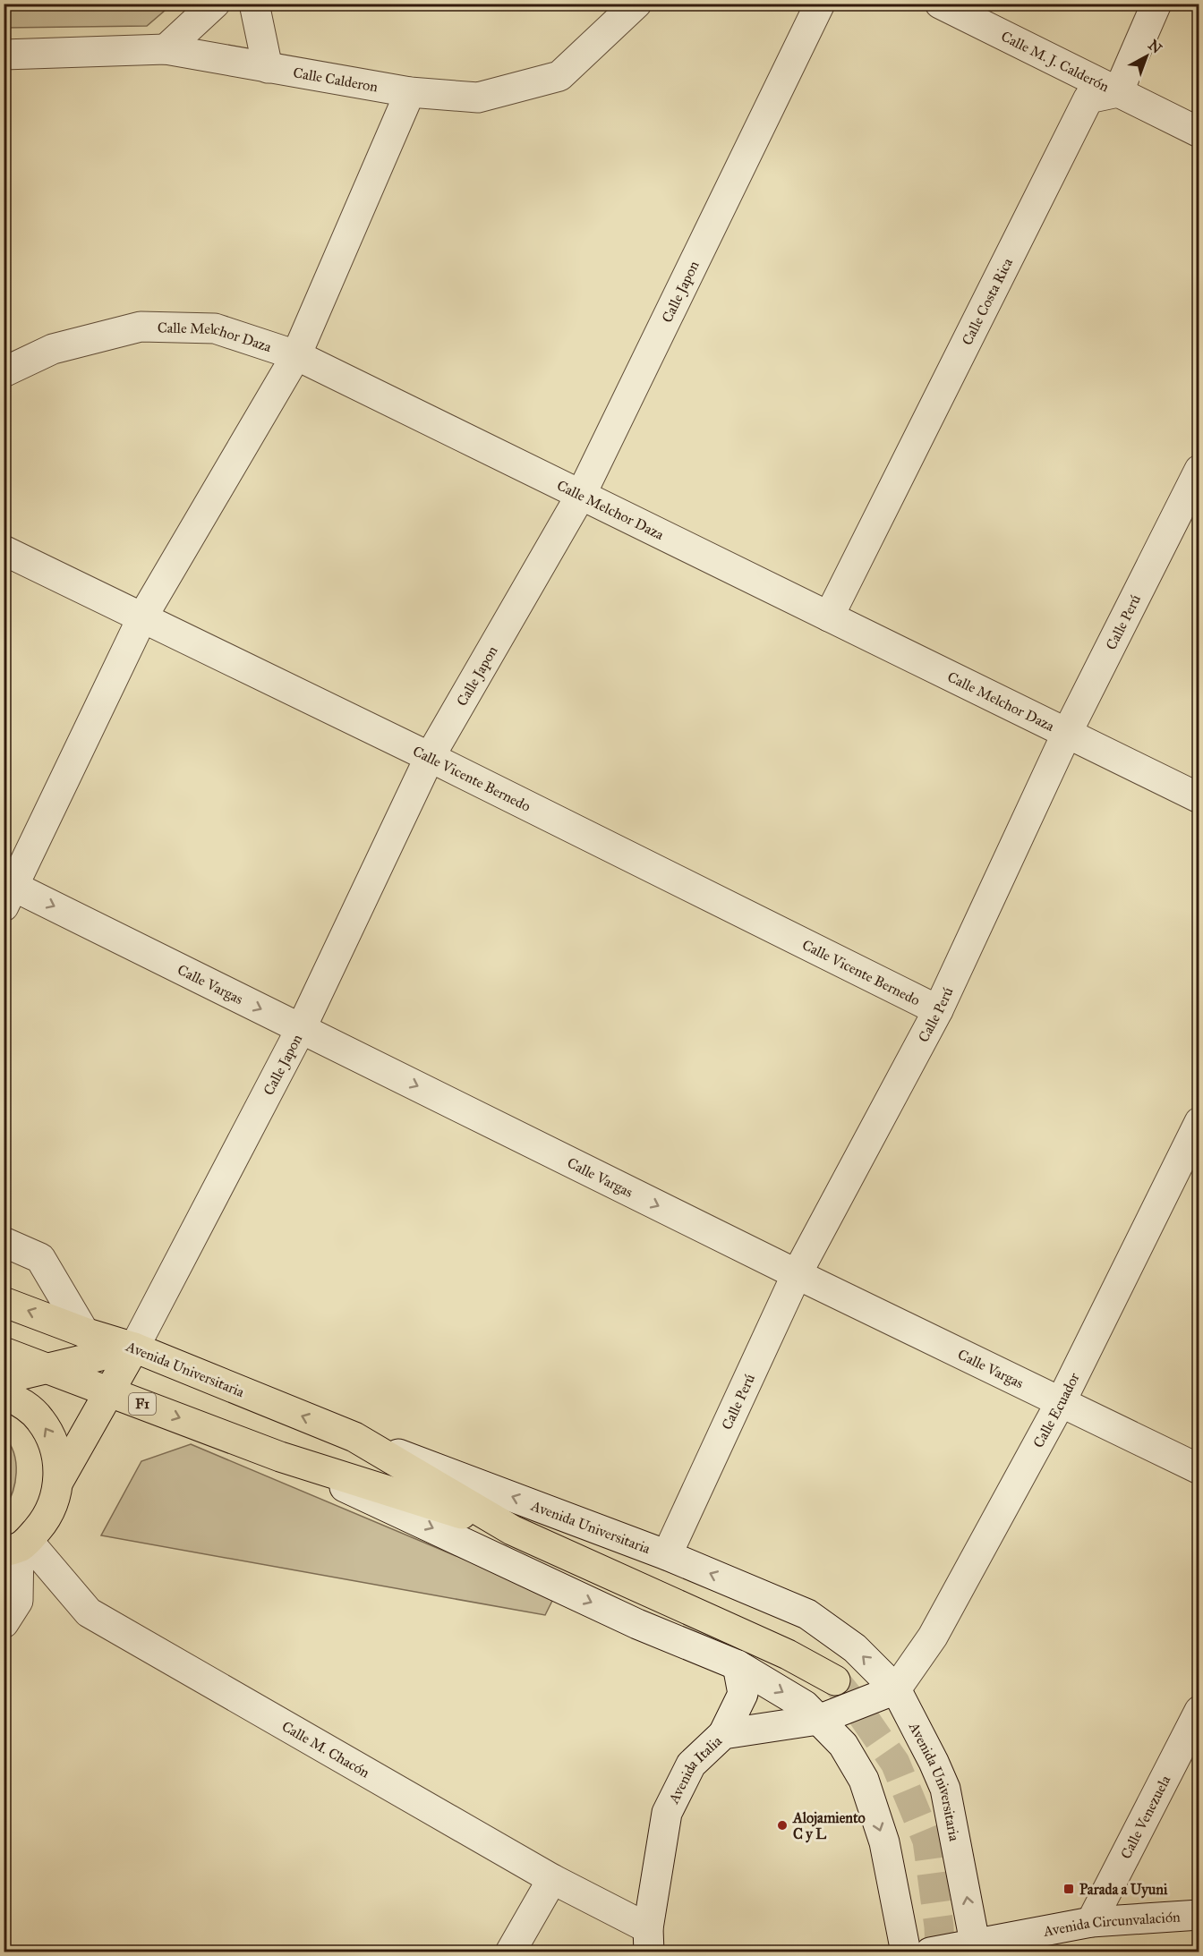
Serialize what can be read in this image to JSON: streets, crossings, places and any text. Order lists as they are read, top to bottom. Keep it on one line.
{"streets":{"main road":["Avenida Universitaria","F1"],"street":["Calle M. J. Calderón","Calle Calderon","Calle Japon","Calle Costa Rica","Calle Melchor Daza","Calle Perú","Calle Vicente Bernedo","Calle Vargas","Calle Ecuador","Calle M. Chacón","Avenida Italia","Calle Venezuela","Avenida Circunvalación"]},"crossings":[["Calle M. J. Calderón","Calle Costa Rica"],["Calle Japon","Calle Melchor Daza"],["Calle Japon","Calle Vicente Bernedo"],["Calle Japon","Calle Vargas"],["Calle Japon","Avenida Universitaria"],["Calle Japon","F1"],["Calle Costa Rica","Calle Melchor Daza"],["Calle Melchor Daza","Calle Perú"],["Calle Perú","Calle Vicente Bernedo"],["Calle Perú","Calle Vargas"],["Calle Perú","Avenida Universitaria"],["Calle Vargas","Calle Ecuador"],["Avenida Universitaria","F1"],["Avenida Universitaria","Calle Ecuador"],["Avenida Universitaria","Avenida Italia"],["Avenida Universitaria","Avenida Circunvalación"],["F1","Calle M. Chacón"],["Calle Ecuador","Avenida Italia"],["Calle M. Chacón","Avenida Italia"],["Calle Venezuela","Avenida Circunvalación"]],"one_way":["Calle Vargas"],"places":{"other":["Alojamiento C y L"],"transit":["Parada a Uyuni"]},"north":"top right"}
